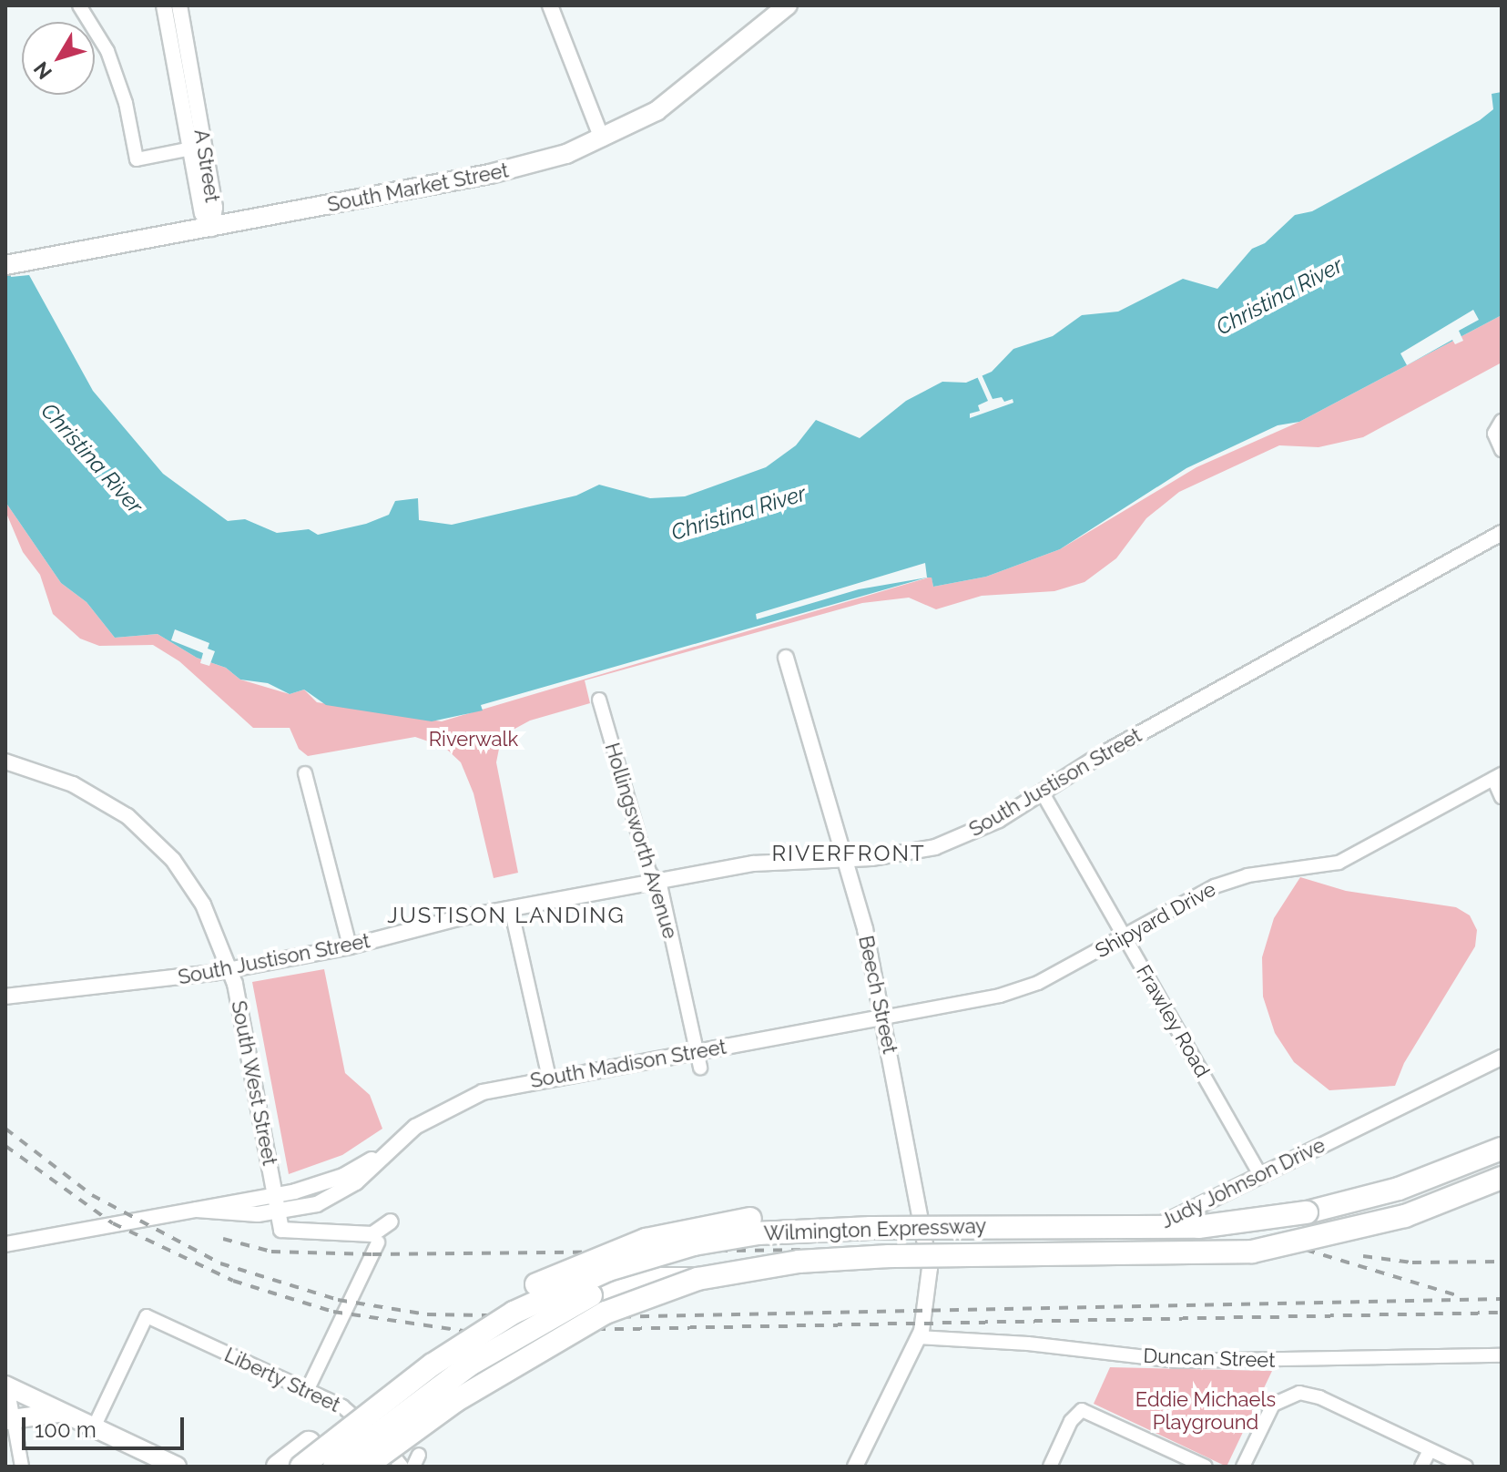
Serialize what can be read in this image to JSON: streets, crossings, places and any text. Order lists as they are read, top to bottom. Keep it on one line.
{"streets":{"highway":["Wilmington Expressway"],"main road":["South Market Street"],"street":["A Street","South Justison Street","Hollingsworth Avenue","Shipyard Drive","Beech Street","Frawley Road","South Madison Street","South West Street","Judy Johnson Drive","Duncan Street","Liberty Street"]},"crossings":[["A Street","South Market Street"],["South Justison Street","Hollingsworth Avenue"],["South Justison Street","Beech Street"],["South Justison Street","Frawley Road"],["South Justison Street","South West Street"],["Hollingsworth Avenue","South Madison Street"],["Shipyard Drive","Beech Street"],["Shipyard Drive","Frawley Road"],["Shipyard Drive","South Madison Street"],["Beech Street","South Madison Street"],["Beech Street","Judy Johnson Drive"],["Beech Street","Duncan Street"],["Frawley Road","Judy Johnson Drive"],["South Madison Street","South West Street"]],"districts":["RIVERFRONT","JUSTISON LANDING"],"water":["Christina River"],"parks":["Riverwalk","Eddie Michaels Playground"],"scale_bar":"100 m","north":"bottom left"}
